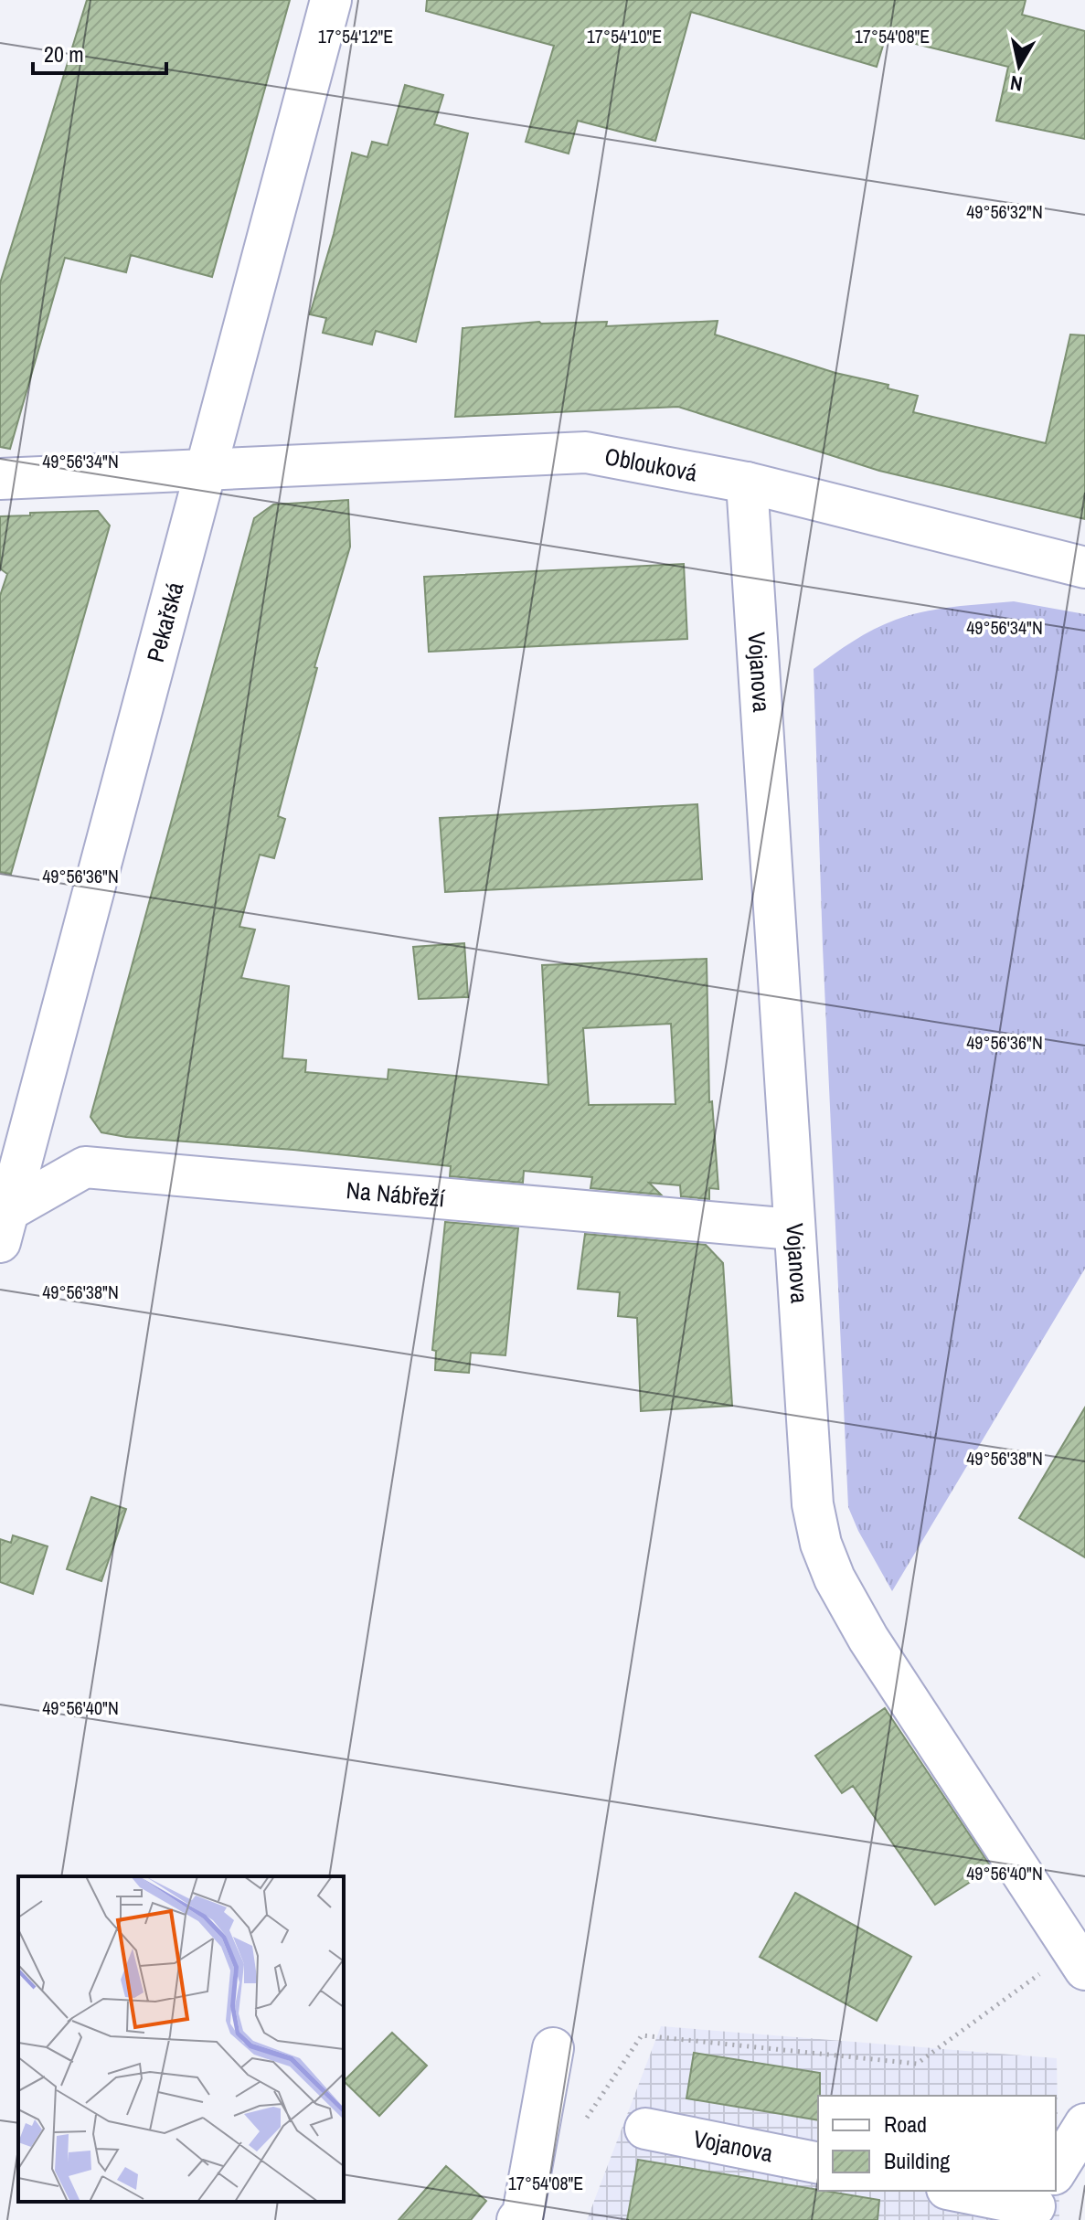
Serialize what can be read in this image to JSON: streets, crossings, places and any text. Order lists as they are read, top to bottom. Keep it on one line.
{"streets":{"street":["Oblouková","Pekařská","Vojanova","Na Nábřeží"]},"crossings":[["Oblouková","Pekařská"],["Oblouková","Vojanova"],["Pekařská","Na Nábřeží"],["Vojanova","Na Nábřeží"]],"legend":["Road","Building"],"scale_bar":"20 m","north":"bottom","coordinates":["17°54'12\"E","17°54'10\"E","17°54'08\"E","49°56'32\"N","49°56'34\"N","49°56'36\"N","49°56'38\"N","49°56'40\"N"]}
